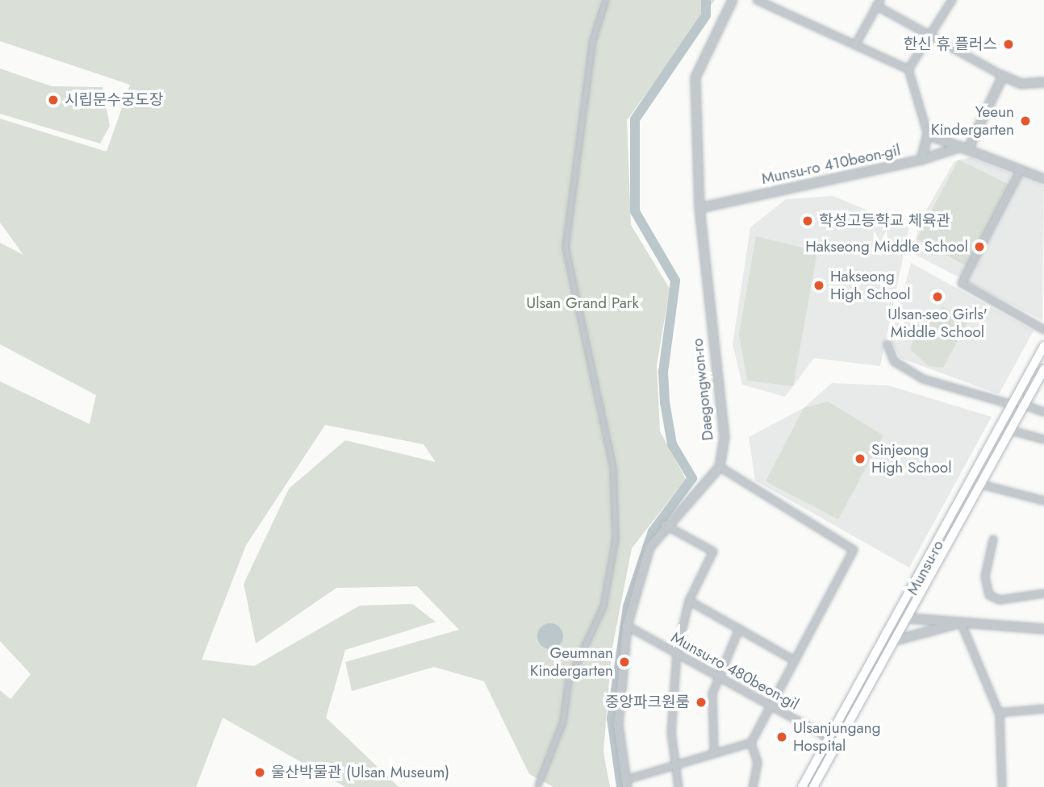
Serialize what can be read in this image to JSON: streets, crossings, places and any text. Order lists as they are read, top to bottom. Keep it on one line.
{"streets":{"main road":["Munsu-ro"],"street":["Munsu-ro 410beon-gil","Daegongwon-ro","Munsu-ro 480beon-gil"]},"crossings":[["Munsu-ro 410beon-gil","Daegongwon-ro"],["Munsu-ro","Munsu-ro 480beon-gil"]],"parks":["Ulsan Grand Park"],"places":["한신 휴 플러스","시립문수궁도장","Yeeun Kindergarten","학성고등학교 체육관","Hakseong Middle School","Hakseong High School","Ulsan-seo Girls' Middle School","Sinjeong High School","Geumnan Kindergarten","중앙파크원룸","Ulsanjungang Hospital","울산박물관 (Ulsan Museum)"]}
